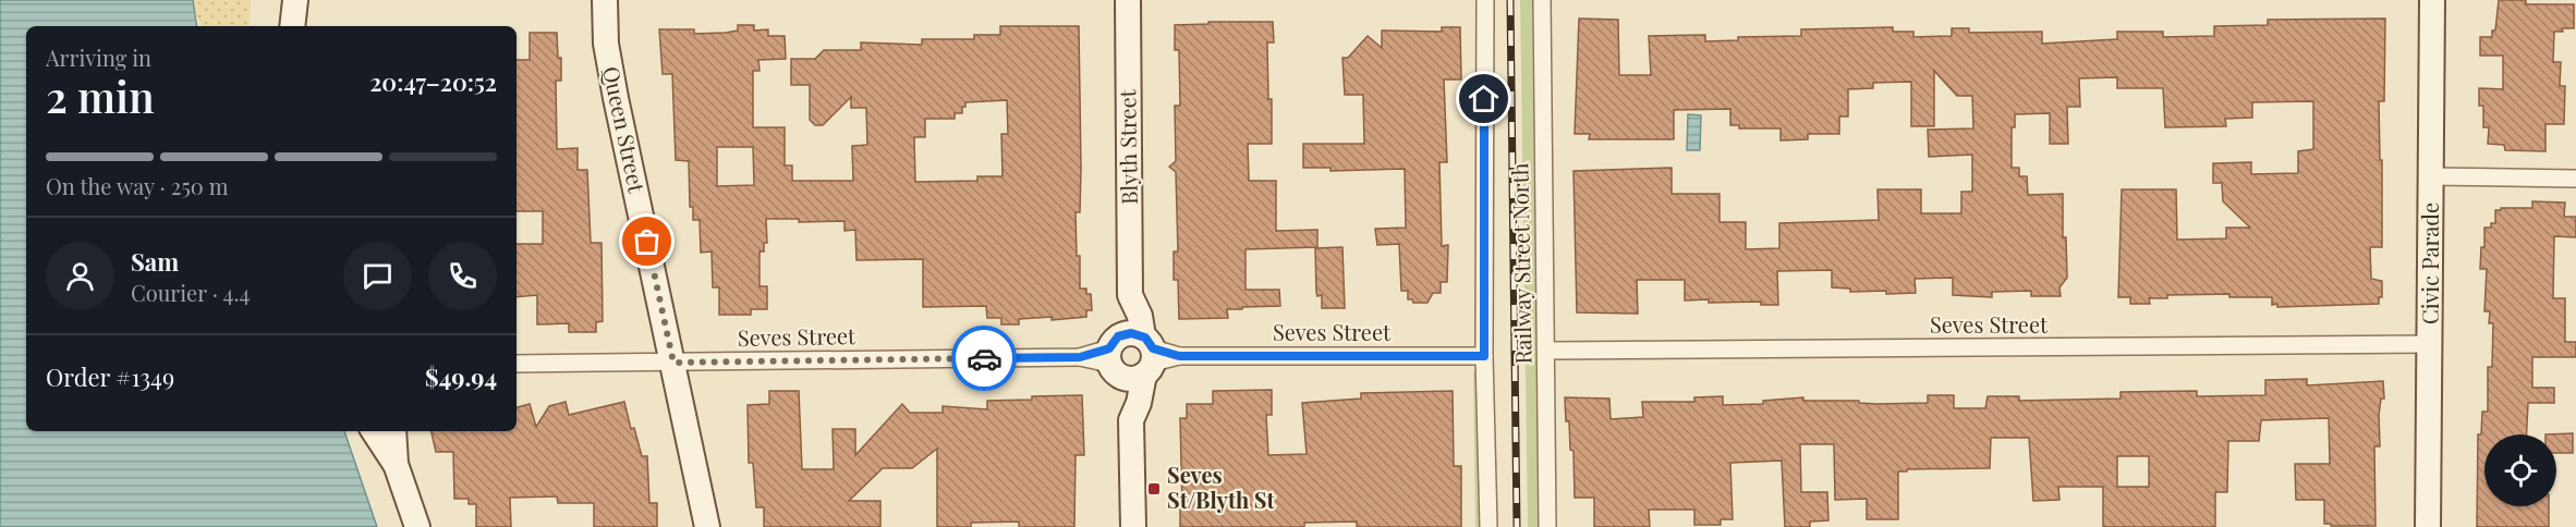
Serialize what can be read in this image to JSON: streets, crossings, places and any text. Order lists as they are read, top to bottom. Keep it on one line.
{"streets":{"street":["Queen Street","Blyth Street","Railway Street North","Civic Parade","Seves Street"]},"crossings":[["Queen Street","Seves Street"],["Blyth Street","Seves Street"],["Railway Street North","Seves Street"],["Civic Parade","Seves Street"]],"places":{"transit":["Seves St/Blyth St"]},"page":{"heading":["2 min","Arriving in","20:47–20:52"],"panel":["Sam","Courier · 4.4","Order #1349","$49.94"],"bar":"On the way · 250 m"}}
